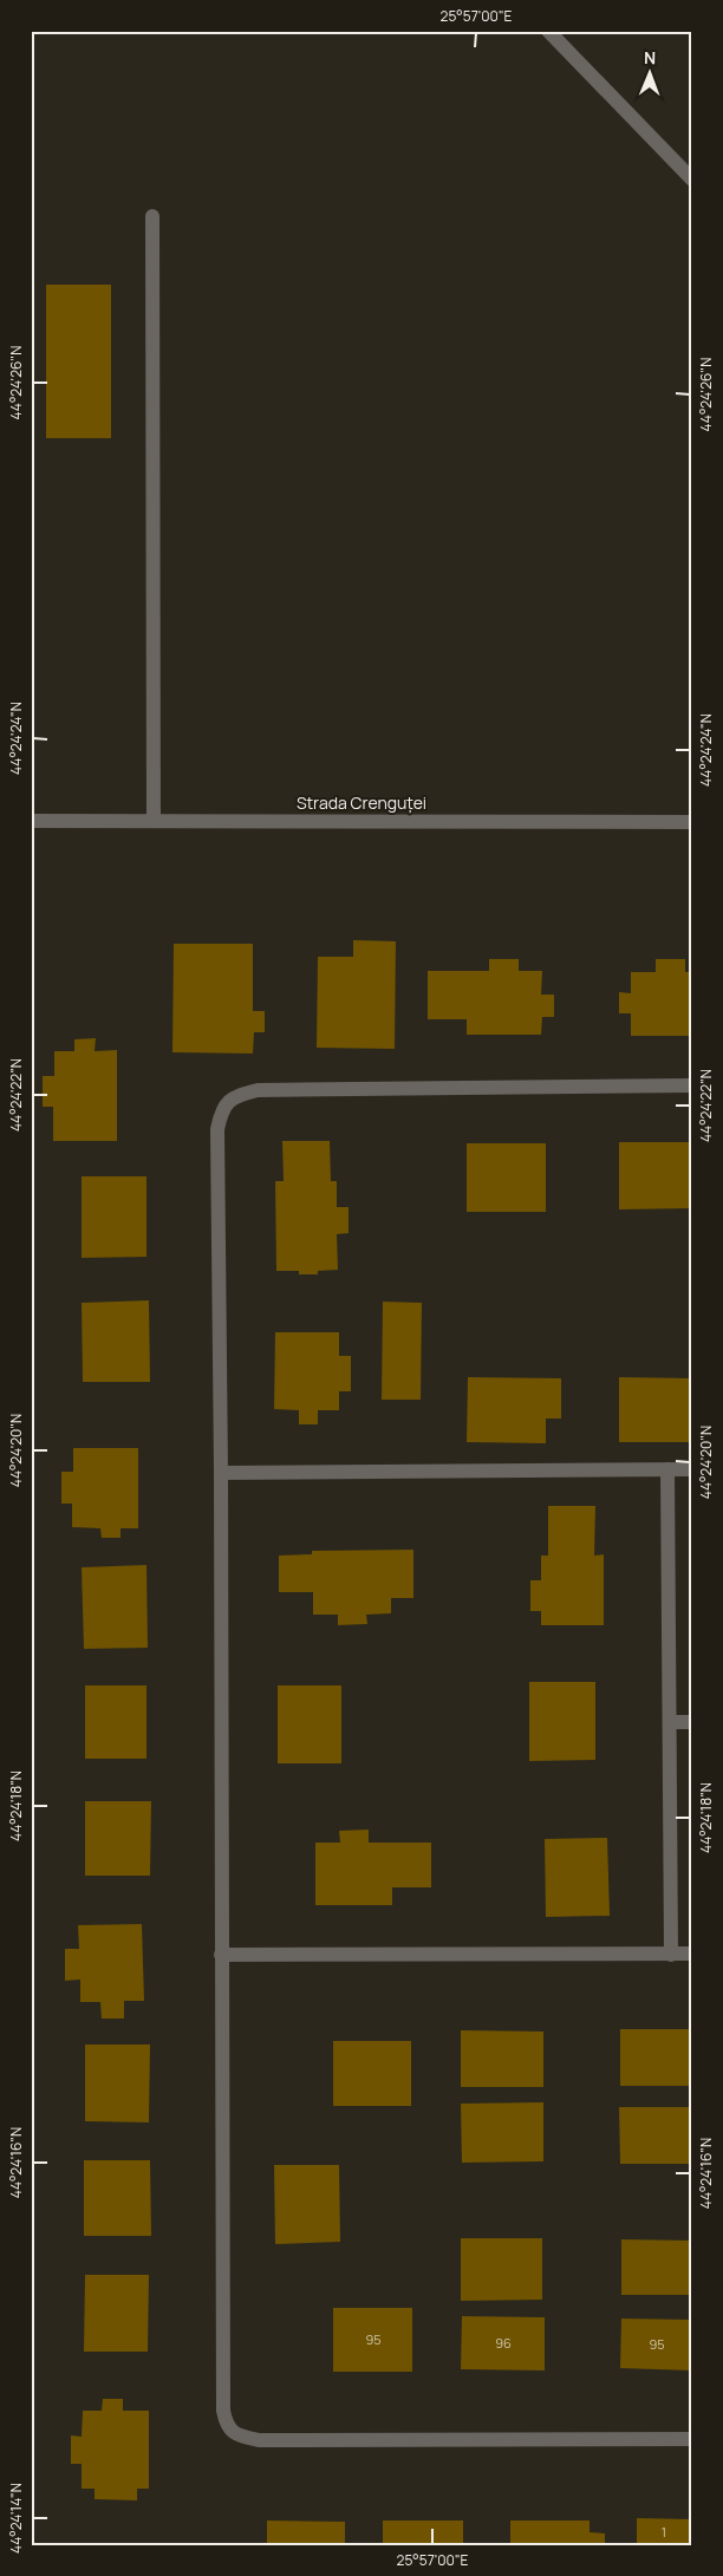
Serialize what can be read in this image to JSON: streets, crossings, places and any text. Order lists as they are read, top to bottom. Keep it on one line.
{"streets":{"street":["Strada Crenguței"]},"house_numbers":["95","96","95","1"],"north":"top","coordinates":["25°57'00\"E","44°24'26\"N","44°24'24\"N","44°24'22\"N","44°24'20\"N","44°24'18\"N","44°24'16\"N","44°24'14\"N"]}
